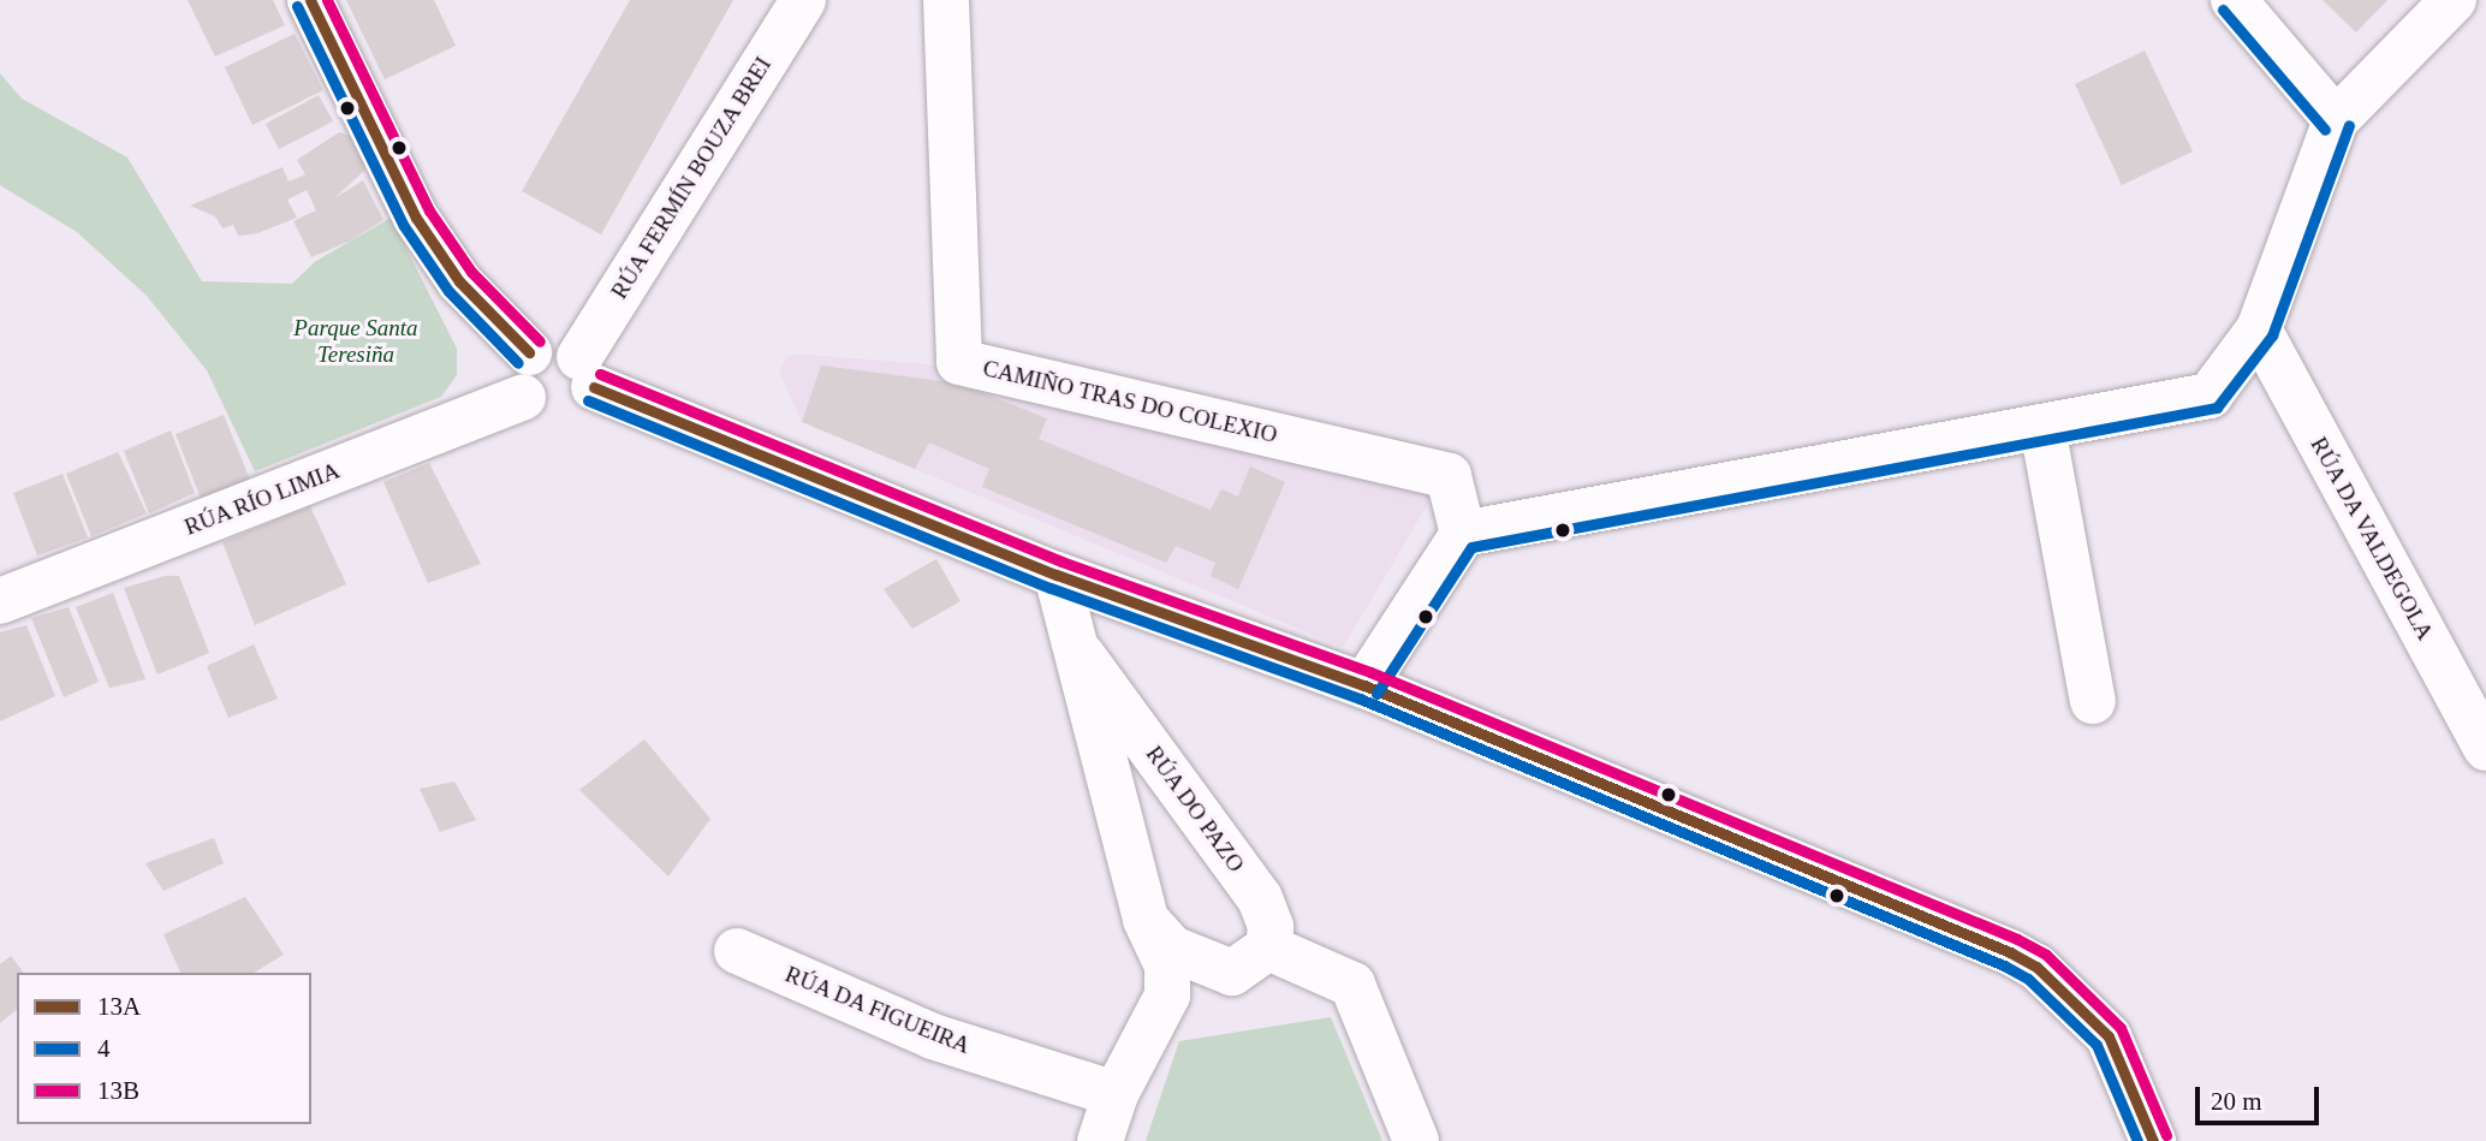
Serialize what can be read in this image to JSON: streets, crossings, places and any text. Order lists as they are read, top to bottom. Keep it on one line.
{"streets":{"street":["RÚA FERMÍN BOUZA BREI","CAMIÑO TRAS DO COLEXIO","RÚA RÍO LIMIA","RÚA DA VALDEGOLA","RÚA DO PAZO","RÚA DA FIGUEIRA"]},"crossings":[["RÚA FERMÍN BOUZA BREI","RÚA RÍO LIMIA"],["RÚA DO PAZO","RÚA DA FIGUEIRA"]],"parks":["Parque Santa Teresiña"],"lines":["transit line 13A","transit line 13B","transit line 4"],"legend":["13A","4","13B"],"scale_bar":"20 m"}
